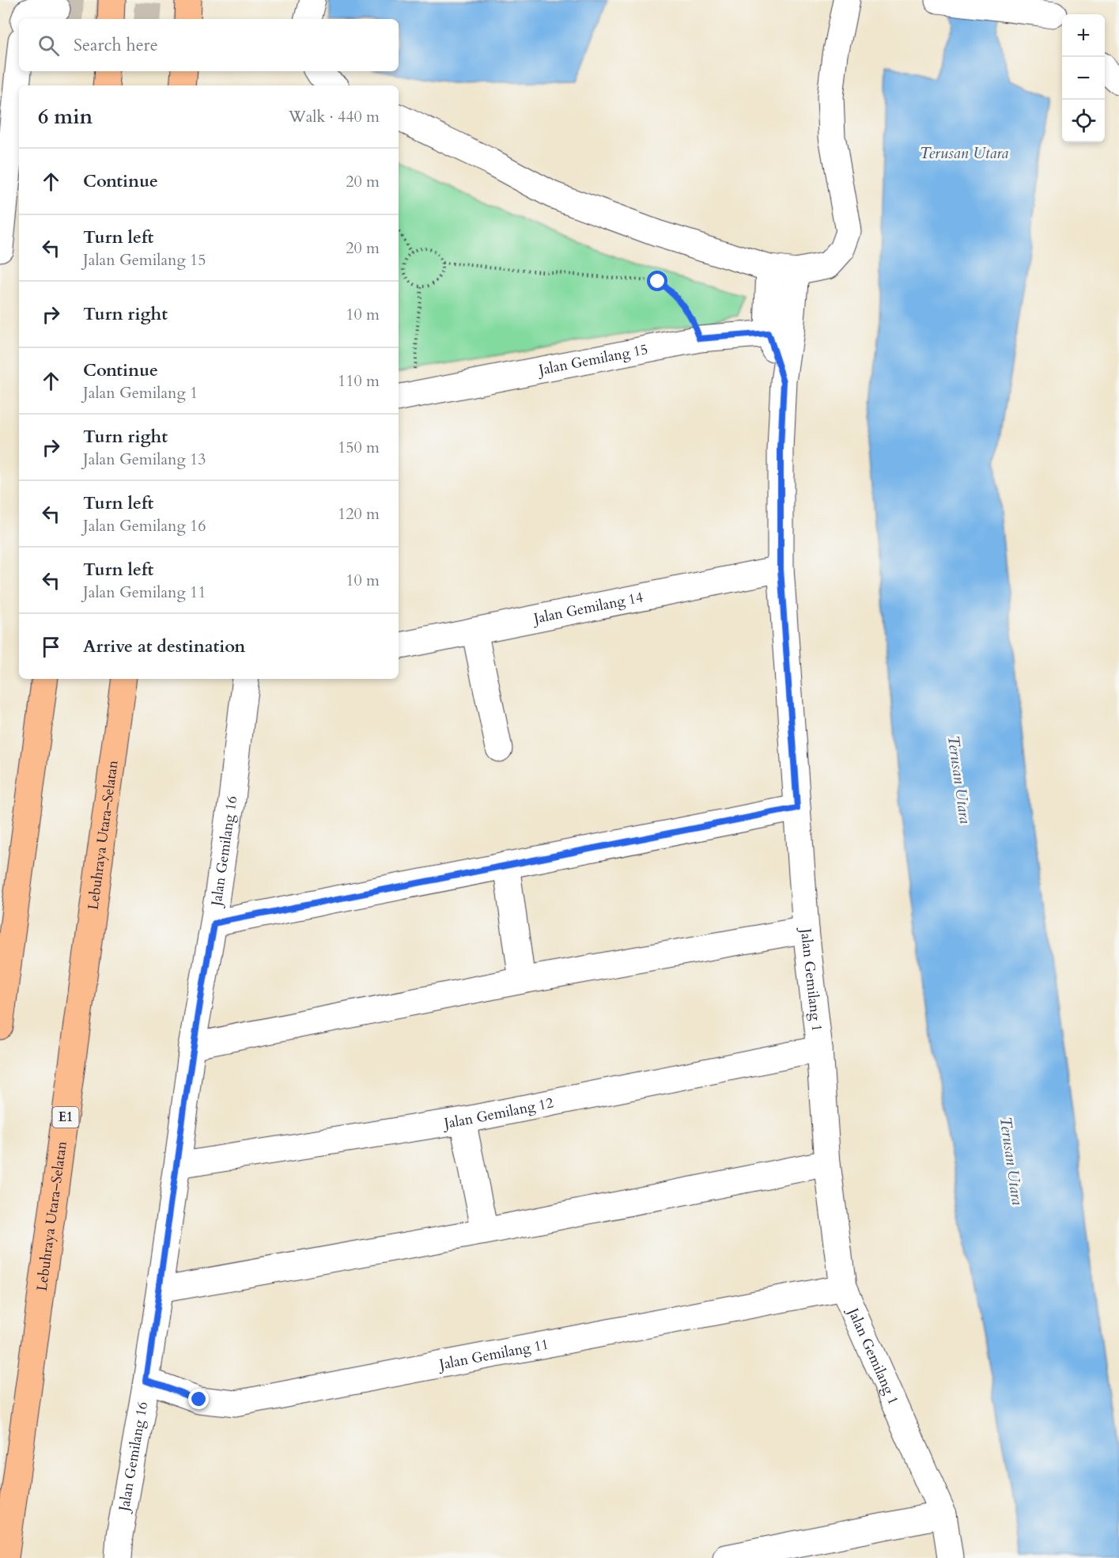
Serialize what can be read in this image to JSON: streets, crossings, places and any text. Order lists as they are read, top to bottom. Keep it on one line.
{"streets":{"highway":["Lebuhraya Utara–Selatan","E1"],"street":["Jalan Gemilang 15","Jalan Gemilang 14","Jalan Gemilang 16","Jalan Gemilang 1","Jalan Gemilang 12","Jalan Gemilang 11"]},"crossings":[["Jalan Gemilang 15","Jalan Gemilang 1"],["Jalan Gemilang 14","Jalan Gemilang 1"],["Jalan Gemilang 16","Jalan Gemilang 12"],["Jalan Gemilang 16","Jalan Gemilang 11"],["Jalan Gemilang 1","Jalan Gemilang 12"],["Jalan Gemilang 1","Jalan Gemilang 11"]],"water":["Terusan Utara"],"page":{"map_buttons":["+","−"],"search":"Search here","heading":["6 min","Walk · 440 m"],"list":[["Continue","20 m"],["Turn left","Jalan Gemilang 15","20 m"],["Turn right","10 m"],["Continue","Jalan Gemilang 1","110 m"],["Turn right","Jalan Gemilang 13","150 m"],["Turn left","Jalan Gemilang 16","120 m"],["Turn left","Jalan Gemilang 11","10 m"],"Arrive at destination"]}}
